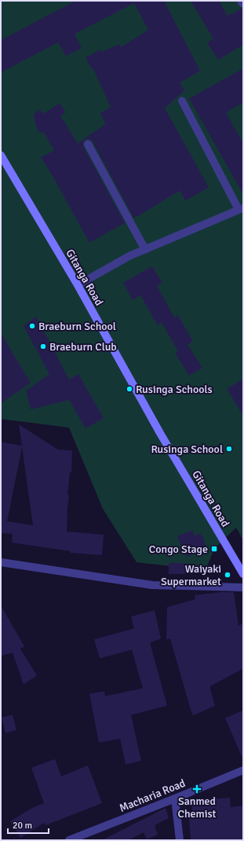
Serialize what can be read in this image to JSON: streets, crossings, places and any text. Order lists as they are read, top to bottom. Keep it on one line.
{"streets":{"main road":["Gitanga Road"],"street":["Macharia Road"]},"places":{"other":["Braeburn School","Braeburn Club","Rusinga Schools","Rusinga School","Waiyaki Supermarket"],"transit":["Congo Stage"],"health":["Sanmed Chemist"]},"scale_bar":"20 m"}
